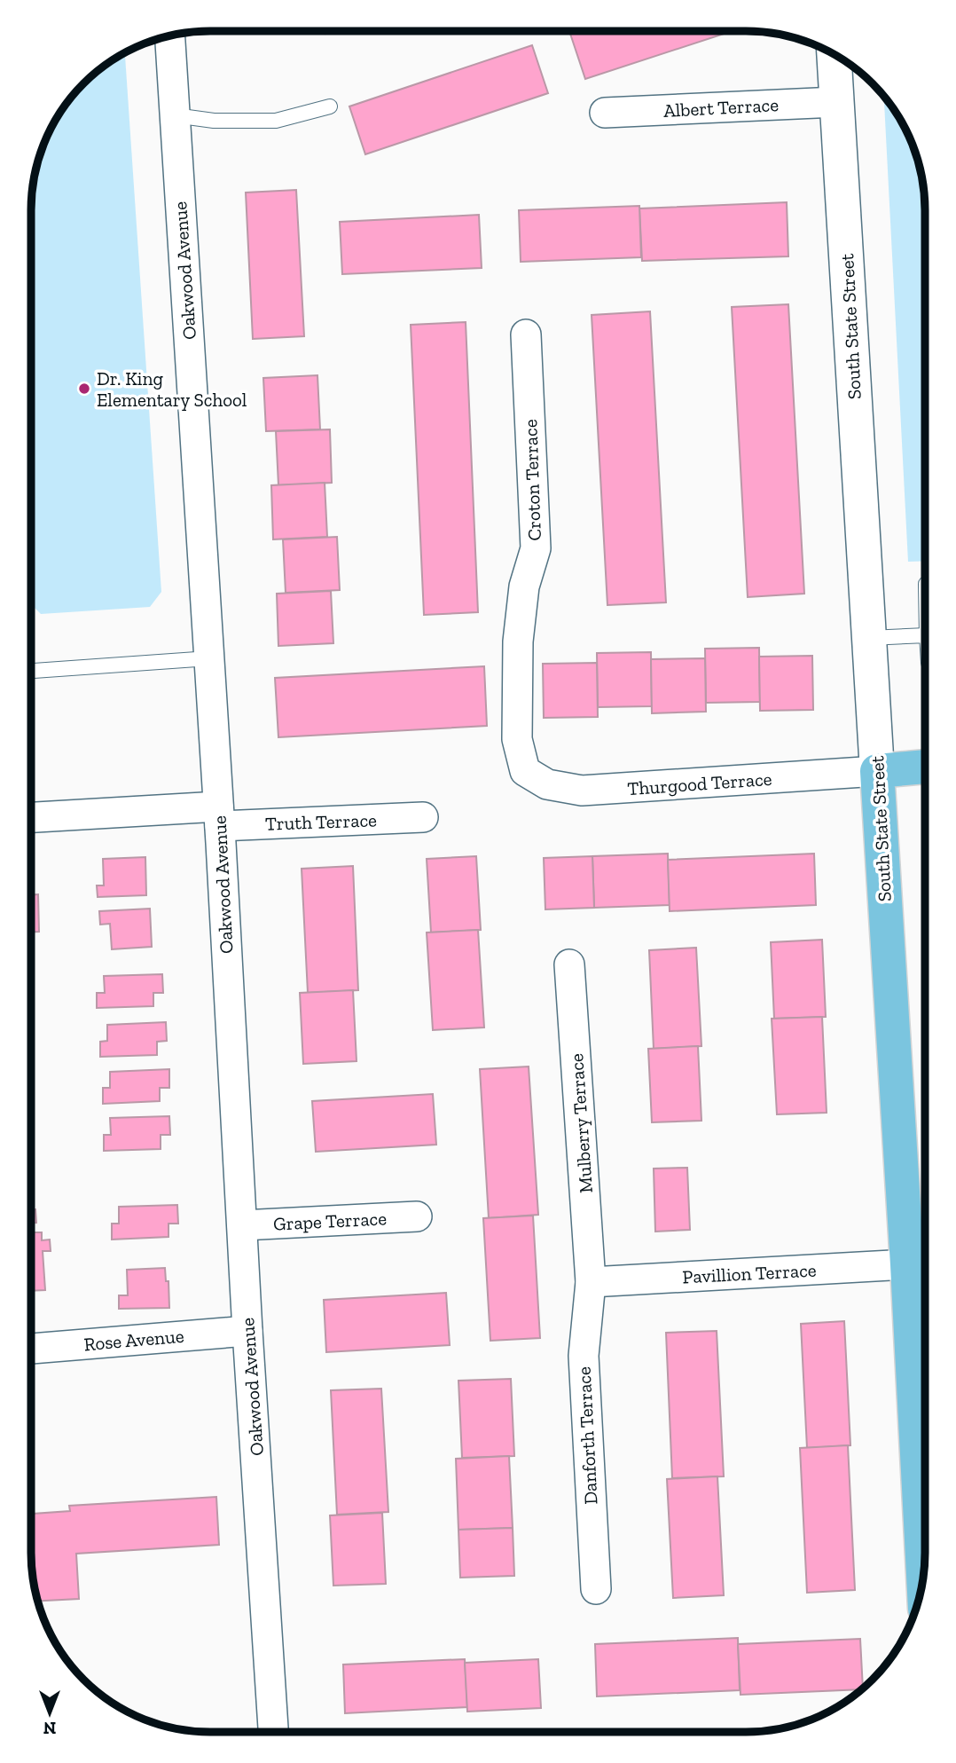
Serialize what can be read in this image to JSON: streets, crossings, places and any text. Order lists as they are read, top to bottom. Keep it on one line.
{"streets":{"main road":["South State Street"],"street":["Albert Terrace","Oakwood Avenue","Croton Terrace","Thurgood Terrace","Truth Terrace","Mulberry Terrace","Grape Terrace","Pavillion Terrace","Rose Avenue","Danforth Terrace"]},"crossings":[["Albert Terrace","South State Street"],["Oakwood Avenue","Truth Terrace"],["Oakwood Avenue","Grape Terrace"],["Oakwood Avenue","Rose Avenue"],["South State Street","Thurgood Terrace"],["South State Street","Pavillion Terrace"],["Croton Terrace","Thurgood Terrace"],["Mulberry Terrace","Pavillion Terrace"],["Mulberry Terrace","Danforth Terrace"],["Pavillion Terrace","Danforth Terrace"]],"places":["Dr. King Elementary School"],"north":"bottom"}
